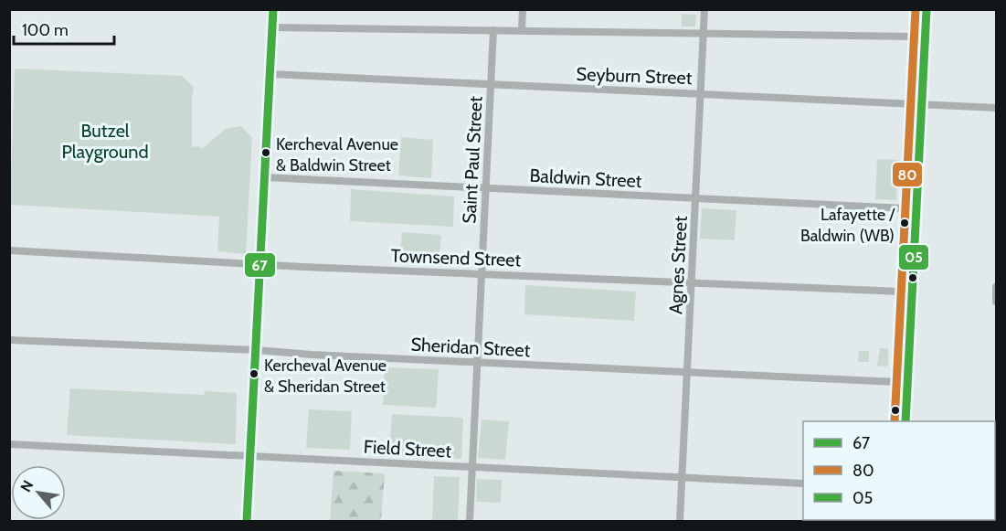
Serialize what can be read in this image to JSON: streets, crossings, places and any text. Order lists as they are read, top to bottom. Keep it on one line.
{"streets":{"street":["Seyburn Street","Saint Paul Street","Baldwin Street","Townsend Street","Agnes Street","Sheridan Street","Field Street"]},"crossings":[["Seyburn Street","Saint Paul Street"],["Seyburn Street","Agnes Street"],["Saint Paul Street","Baldwin Street"],["Saint Paul Street","Townsend Street"],["Saint Paul Street","Sheridan Street"],["Saint Paul Street","Field Street"],["Baldwin Street","Agnes Street"],["Townsend Street","Agnes Street"],["Agnes Street","Sheridan Street"],["Agnes Street","Field Street"]],"parks":["Butzel Playground"],"places":["Kercheval Avenue & Baldwin Street","Lafayette / Baldwin (WB)","Kercheval Avenue & Sheridan Street"],"lines":["transit line 67","transit line 80","transit line 05"],"legend":["67","80","05"],"scale_bar":"100 m","north":"top left"}
